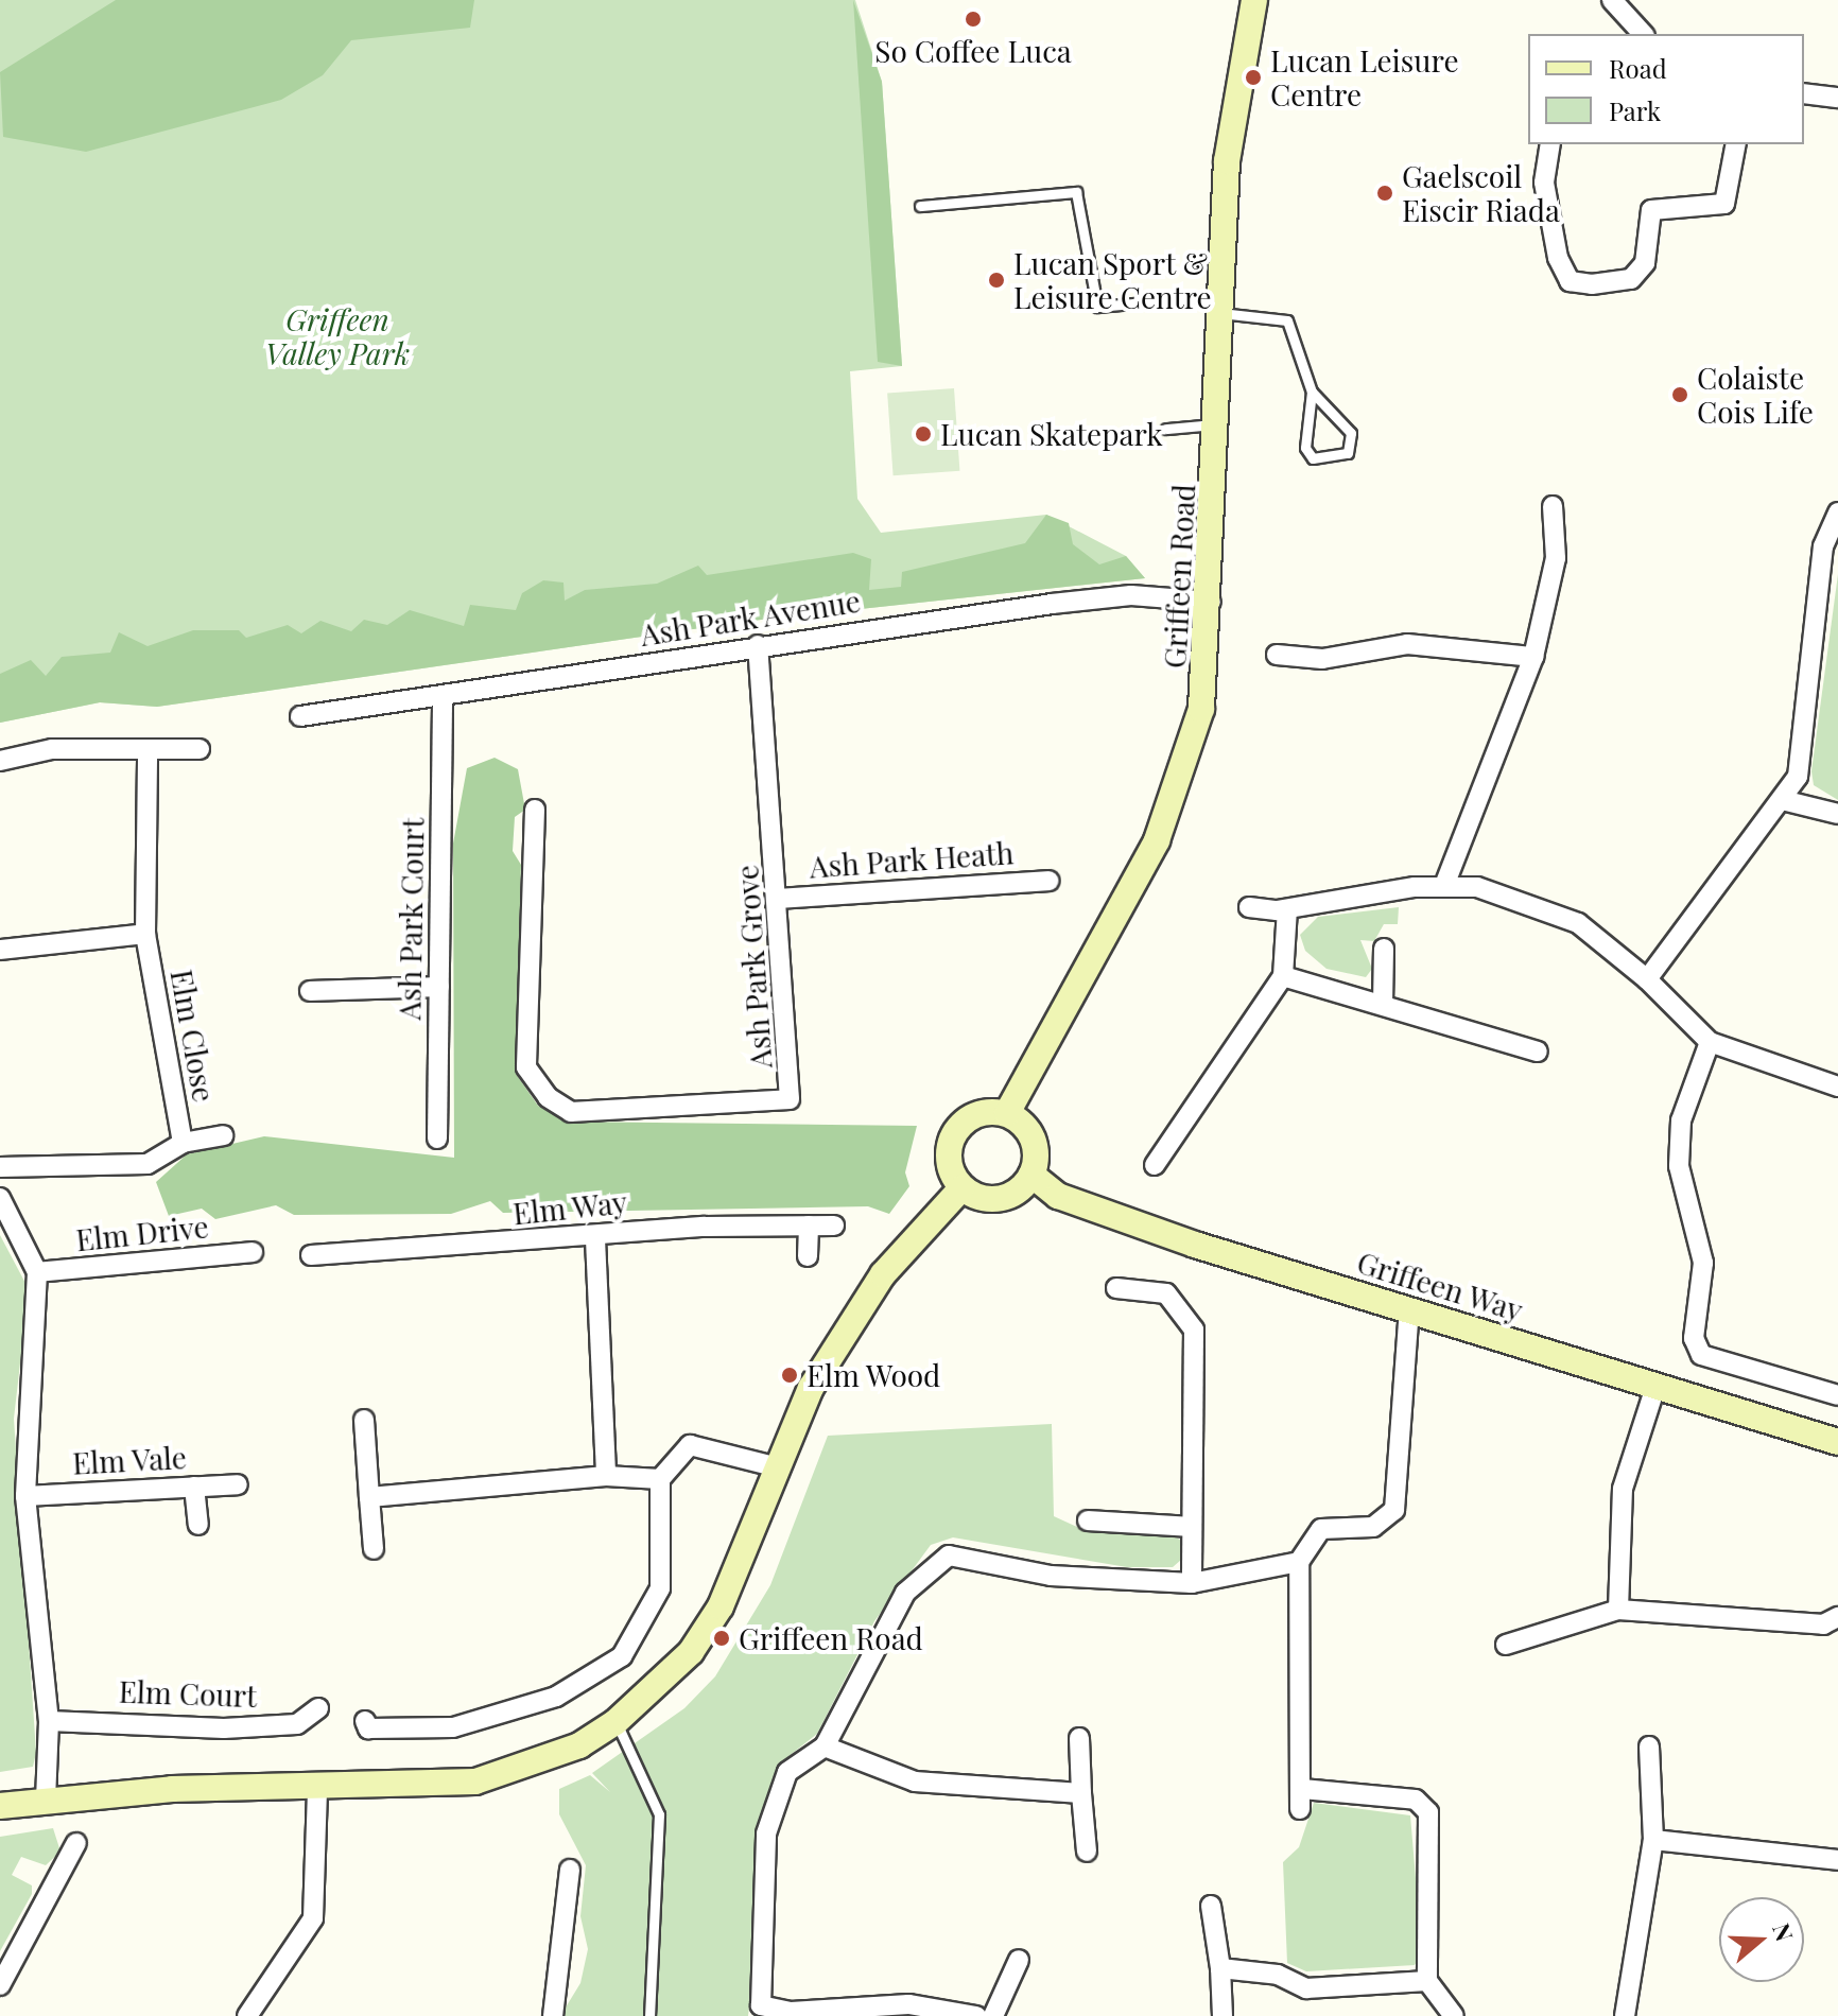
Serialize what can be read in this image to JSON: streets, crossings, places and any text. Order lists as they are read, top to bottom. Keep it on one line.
{"streets":{"street":["Griffeen Road","Ash Park Avenue","Ash Park Heath","Ash Park Court","Ash Park Grove","Elm Close","Elm Way","Elm Drive","Griffeen Way","Elm Vale","Elm Court"]},"crossings":[["Griffeen Road","Ash Park Avenue"],["Griffeen Road","Griffeen Way"],["Ash Park Avenue","Ash Park Court"],["Ash Park Avenue","Ash Park Grove"],["Ash Park Heath","Ash Park Grove"]],"parks":["Griffeen Valley Park"],"places":["So Coffee Luca","Lucan Leisure Centre","Gaelscoil Eiscir Riada","Lucan Sport & Leisure Centre","Colaiste Cois Life","Lucan Skatepark","Elm Wood","Griffeen Road"],"legend":["Road","Park"],"north":"right"}
